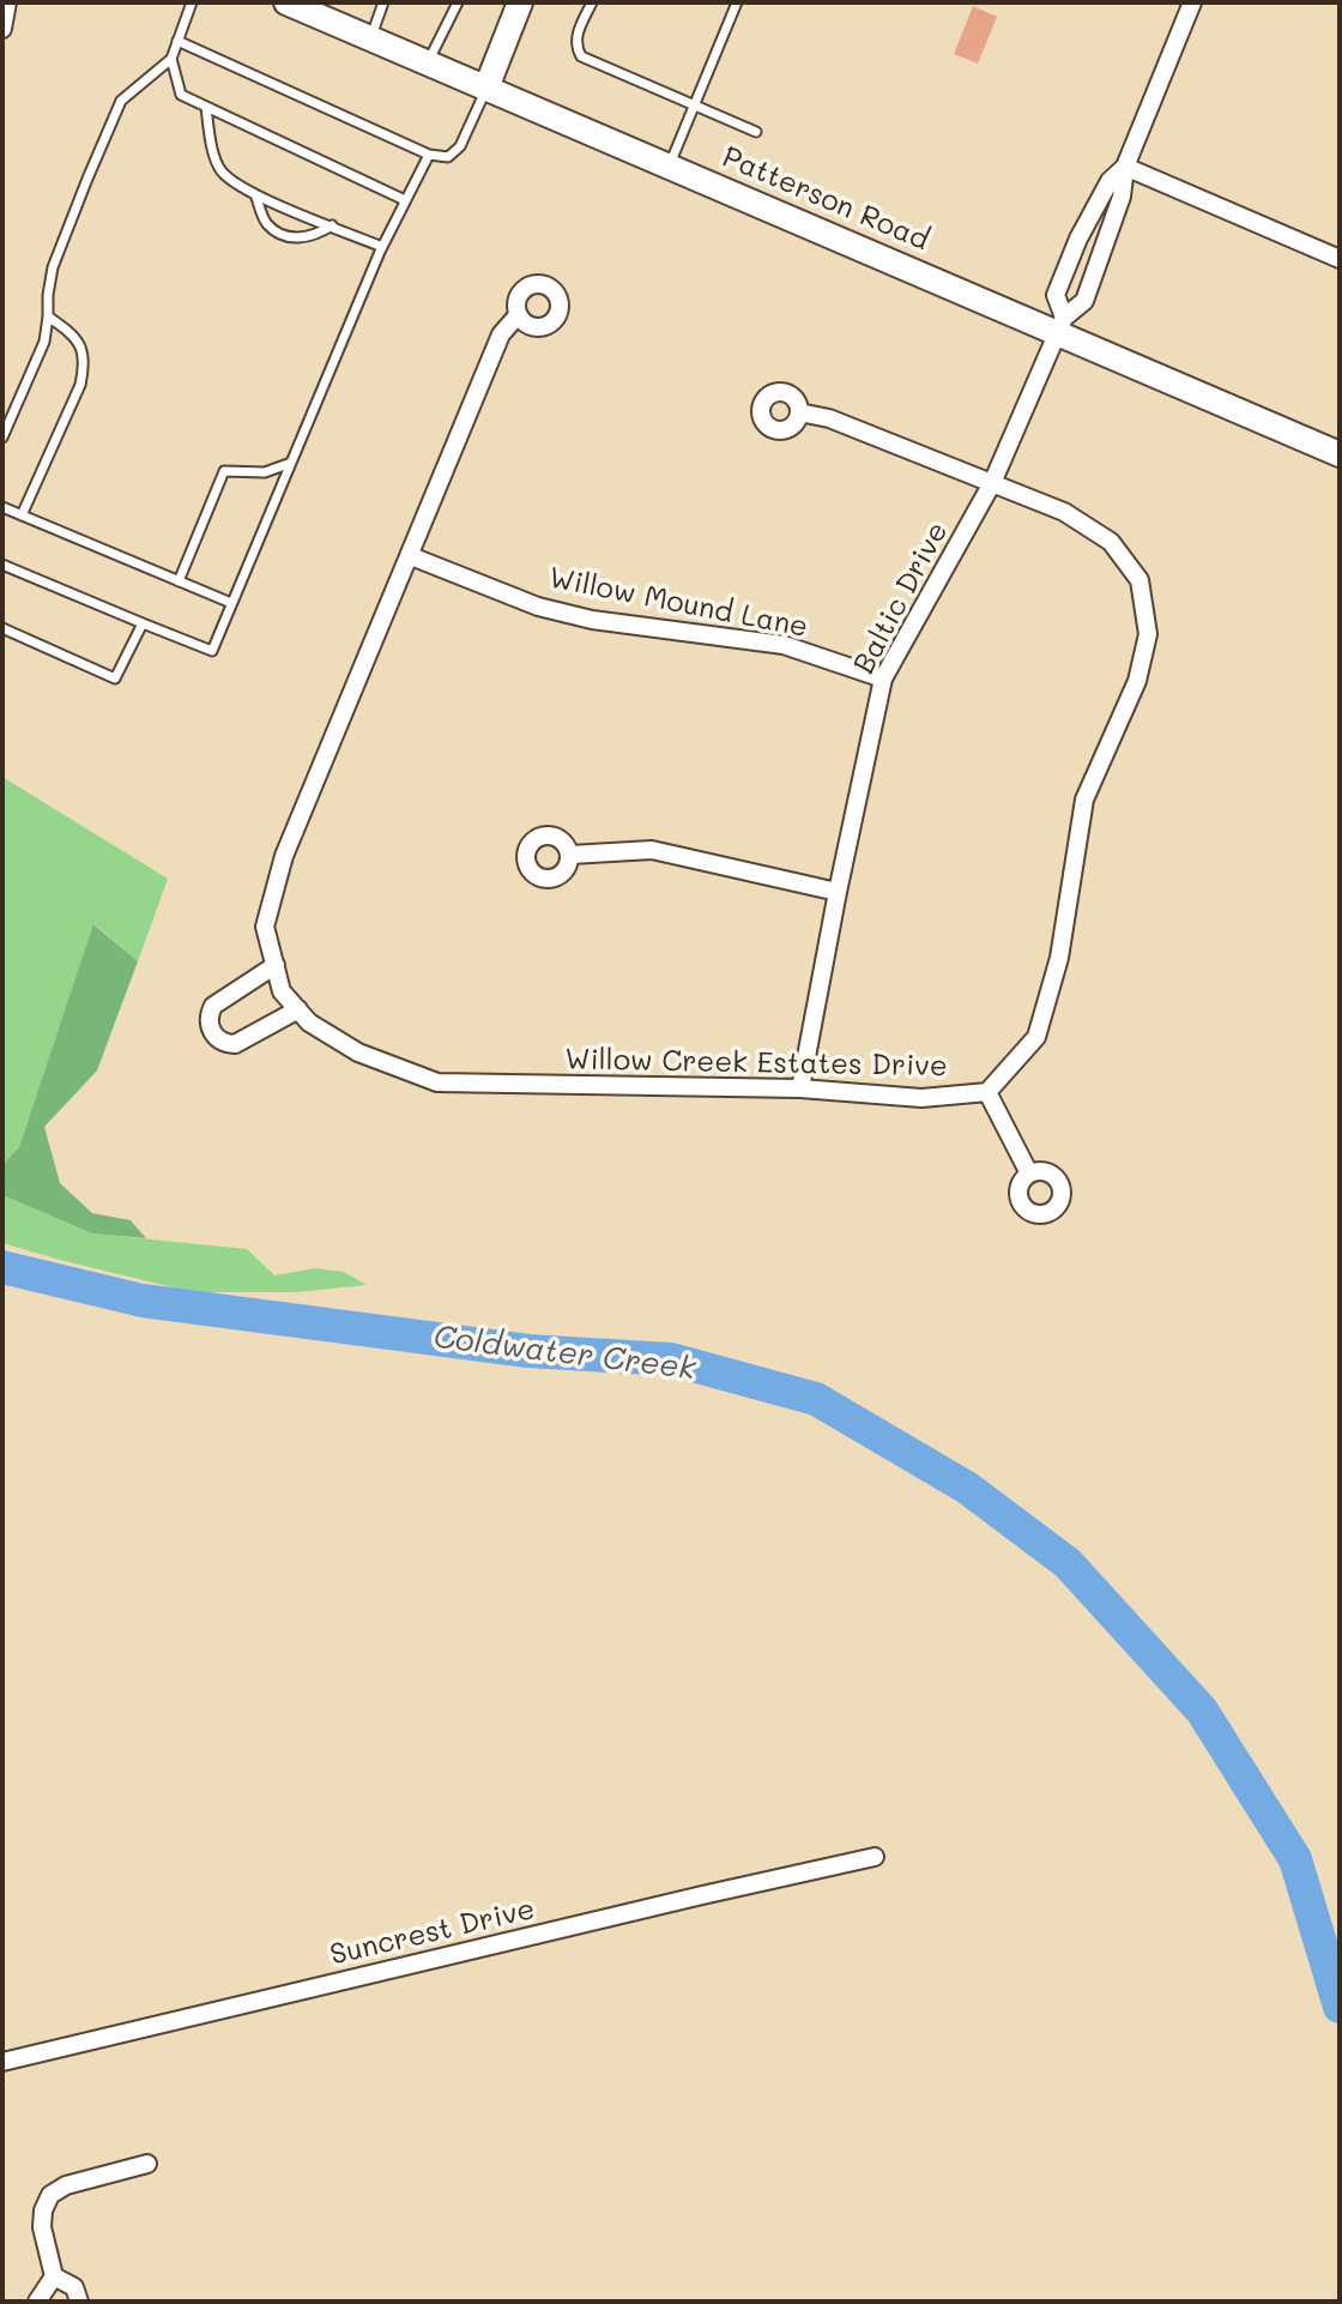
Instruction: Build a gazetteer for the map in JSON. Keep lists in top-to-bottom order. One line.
{"streets":{"main road":["Patterson Road"],"street":["Baltic Drive","Willow Mound Lane","Willow Creek Estates Drive","Suncrest Drive"]},"crossings":[["Patterson Road","Baltic Drive"],["Baltic Drive","Willow Mound Lane"],["Baltic Drive","Willow Creek Estates Drive"],["Willow Mound Lane","Willow Creek Estates Drive"]],"water":["Coldwater Creek"]}
